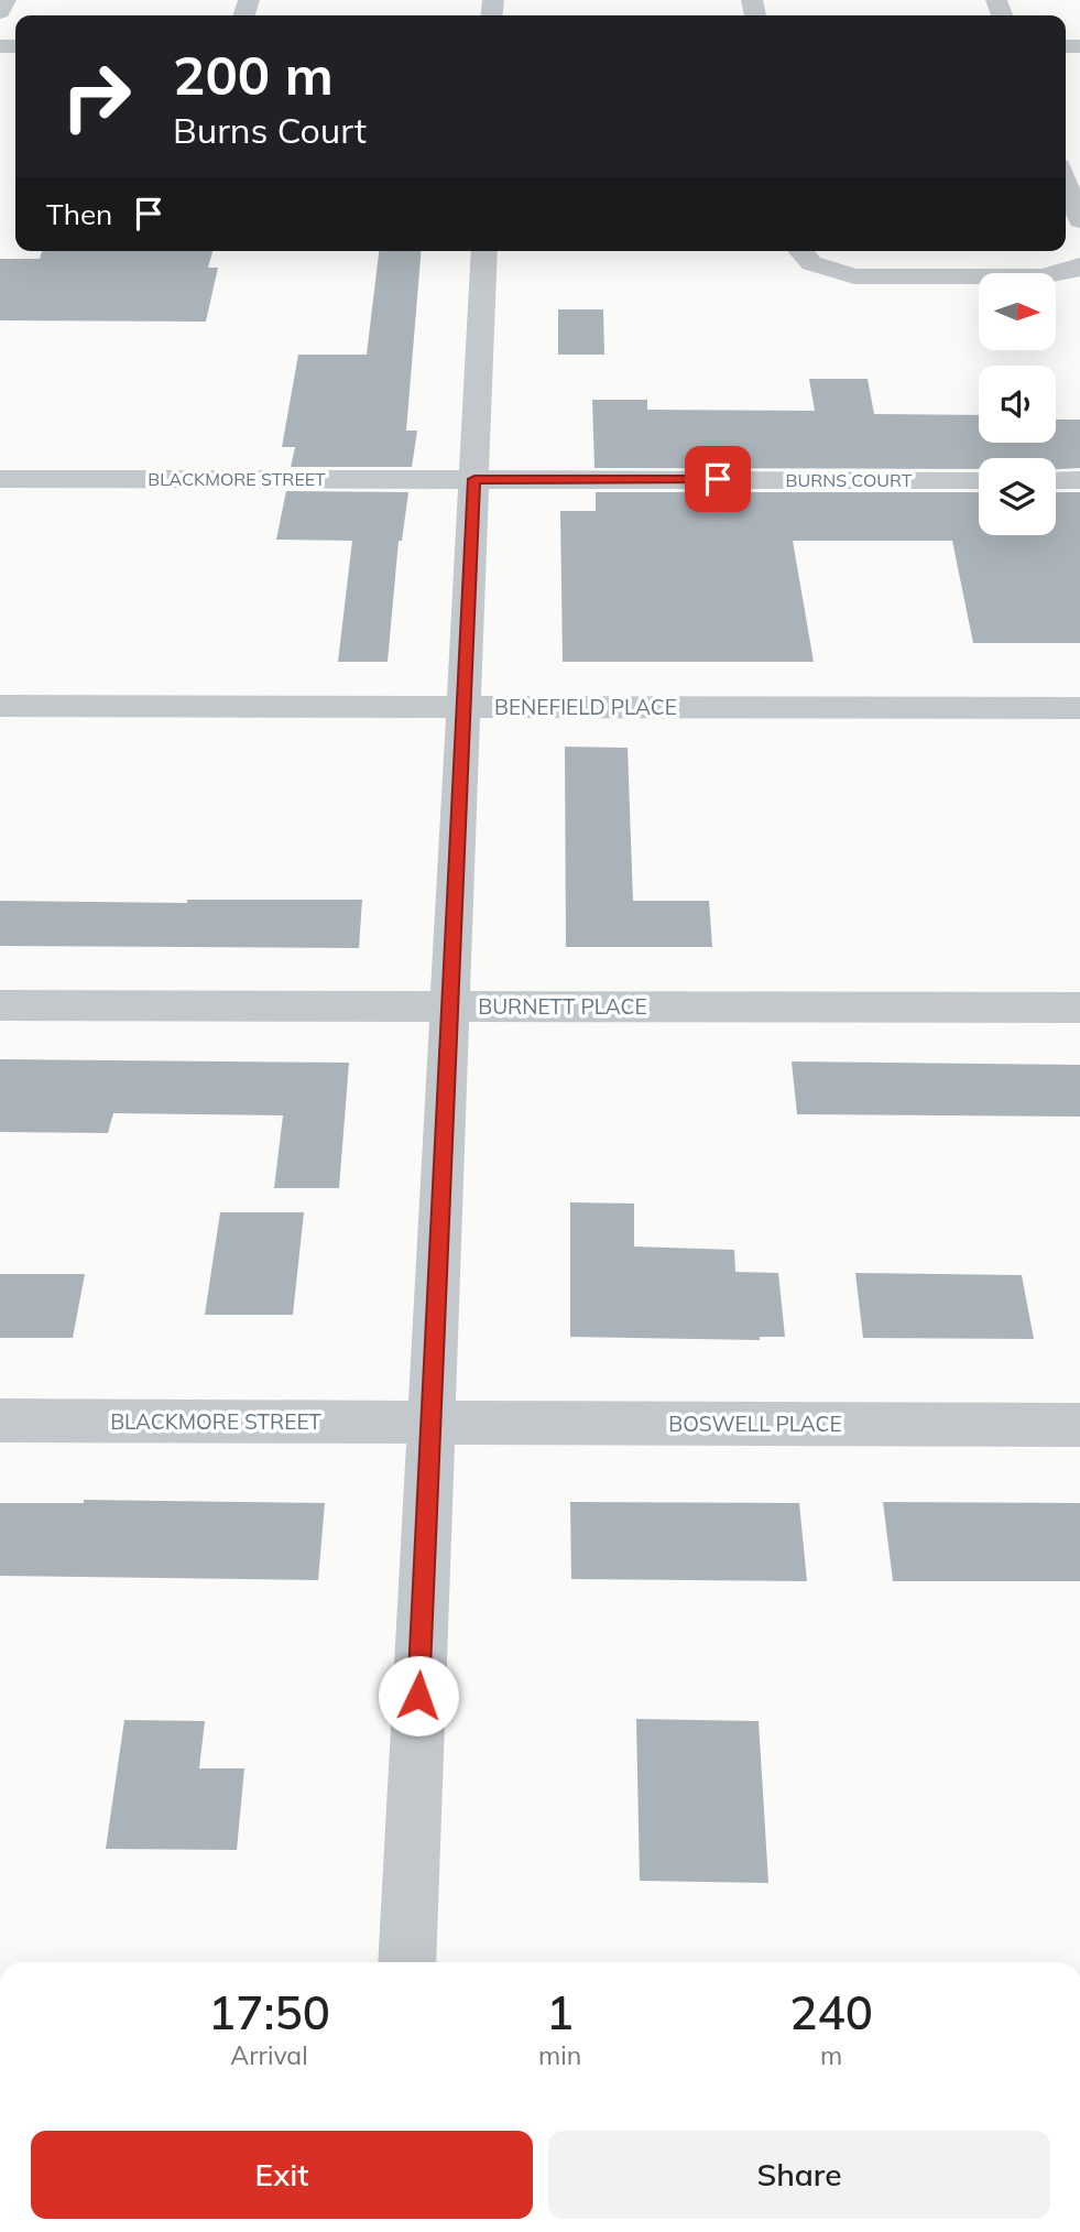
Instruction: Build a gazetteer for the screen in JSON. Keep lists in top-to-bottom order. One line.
{"streets":{"street":["BLACKMORE STREET","BURNS COURT","BENEFIELD PLACE","BURNETT PLACE","BOSWELL PLACE"]},"crossings":[["BLACKMORE STREET","BURNS COURT"],["BLACKMORE STREET","BOSWELL PLACE"]],"north":"right","page":{"turn":["200 m","Burns Court"],"then":"Then","eta":["17:50","Arrival","1","min","240","m"],"buttons":["Exit","Share"]}}
